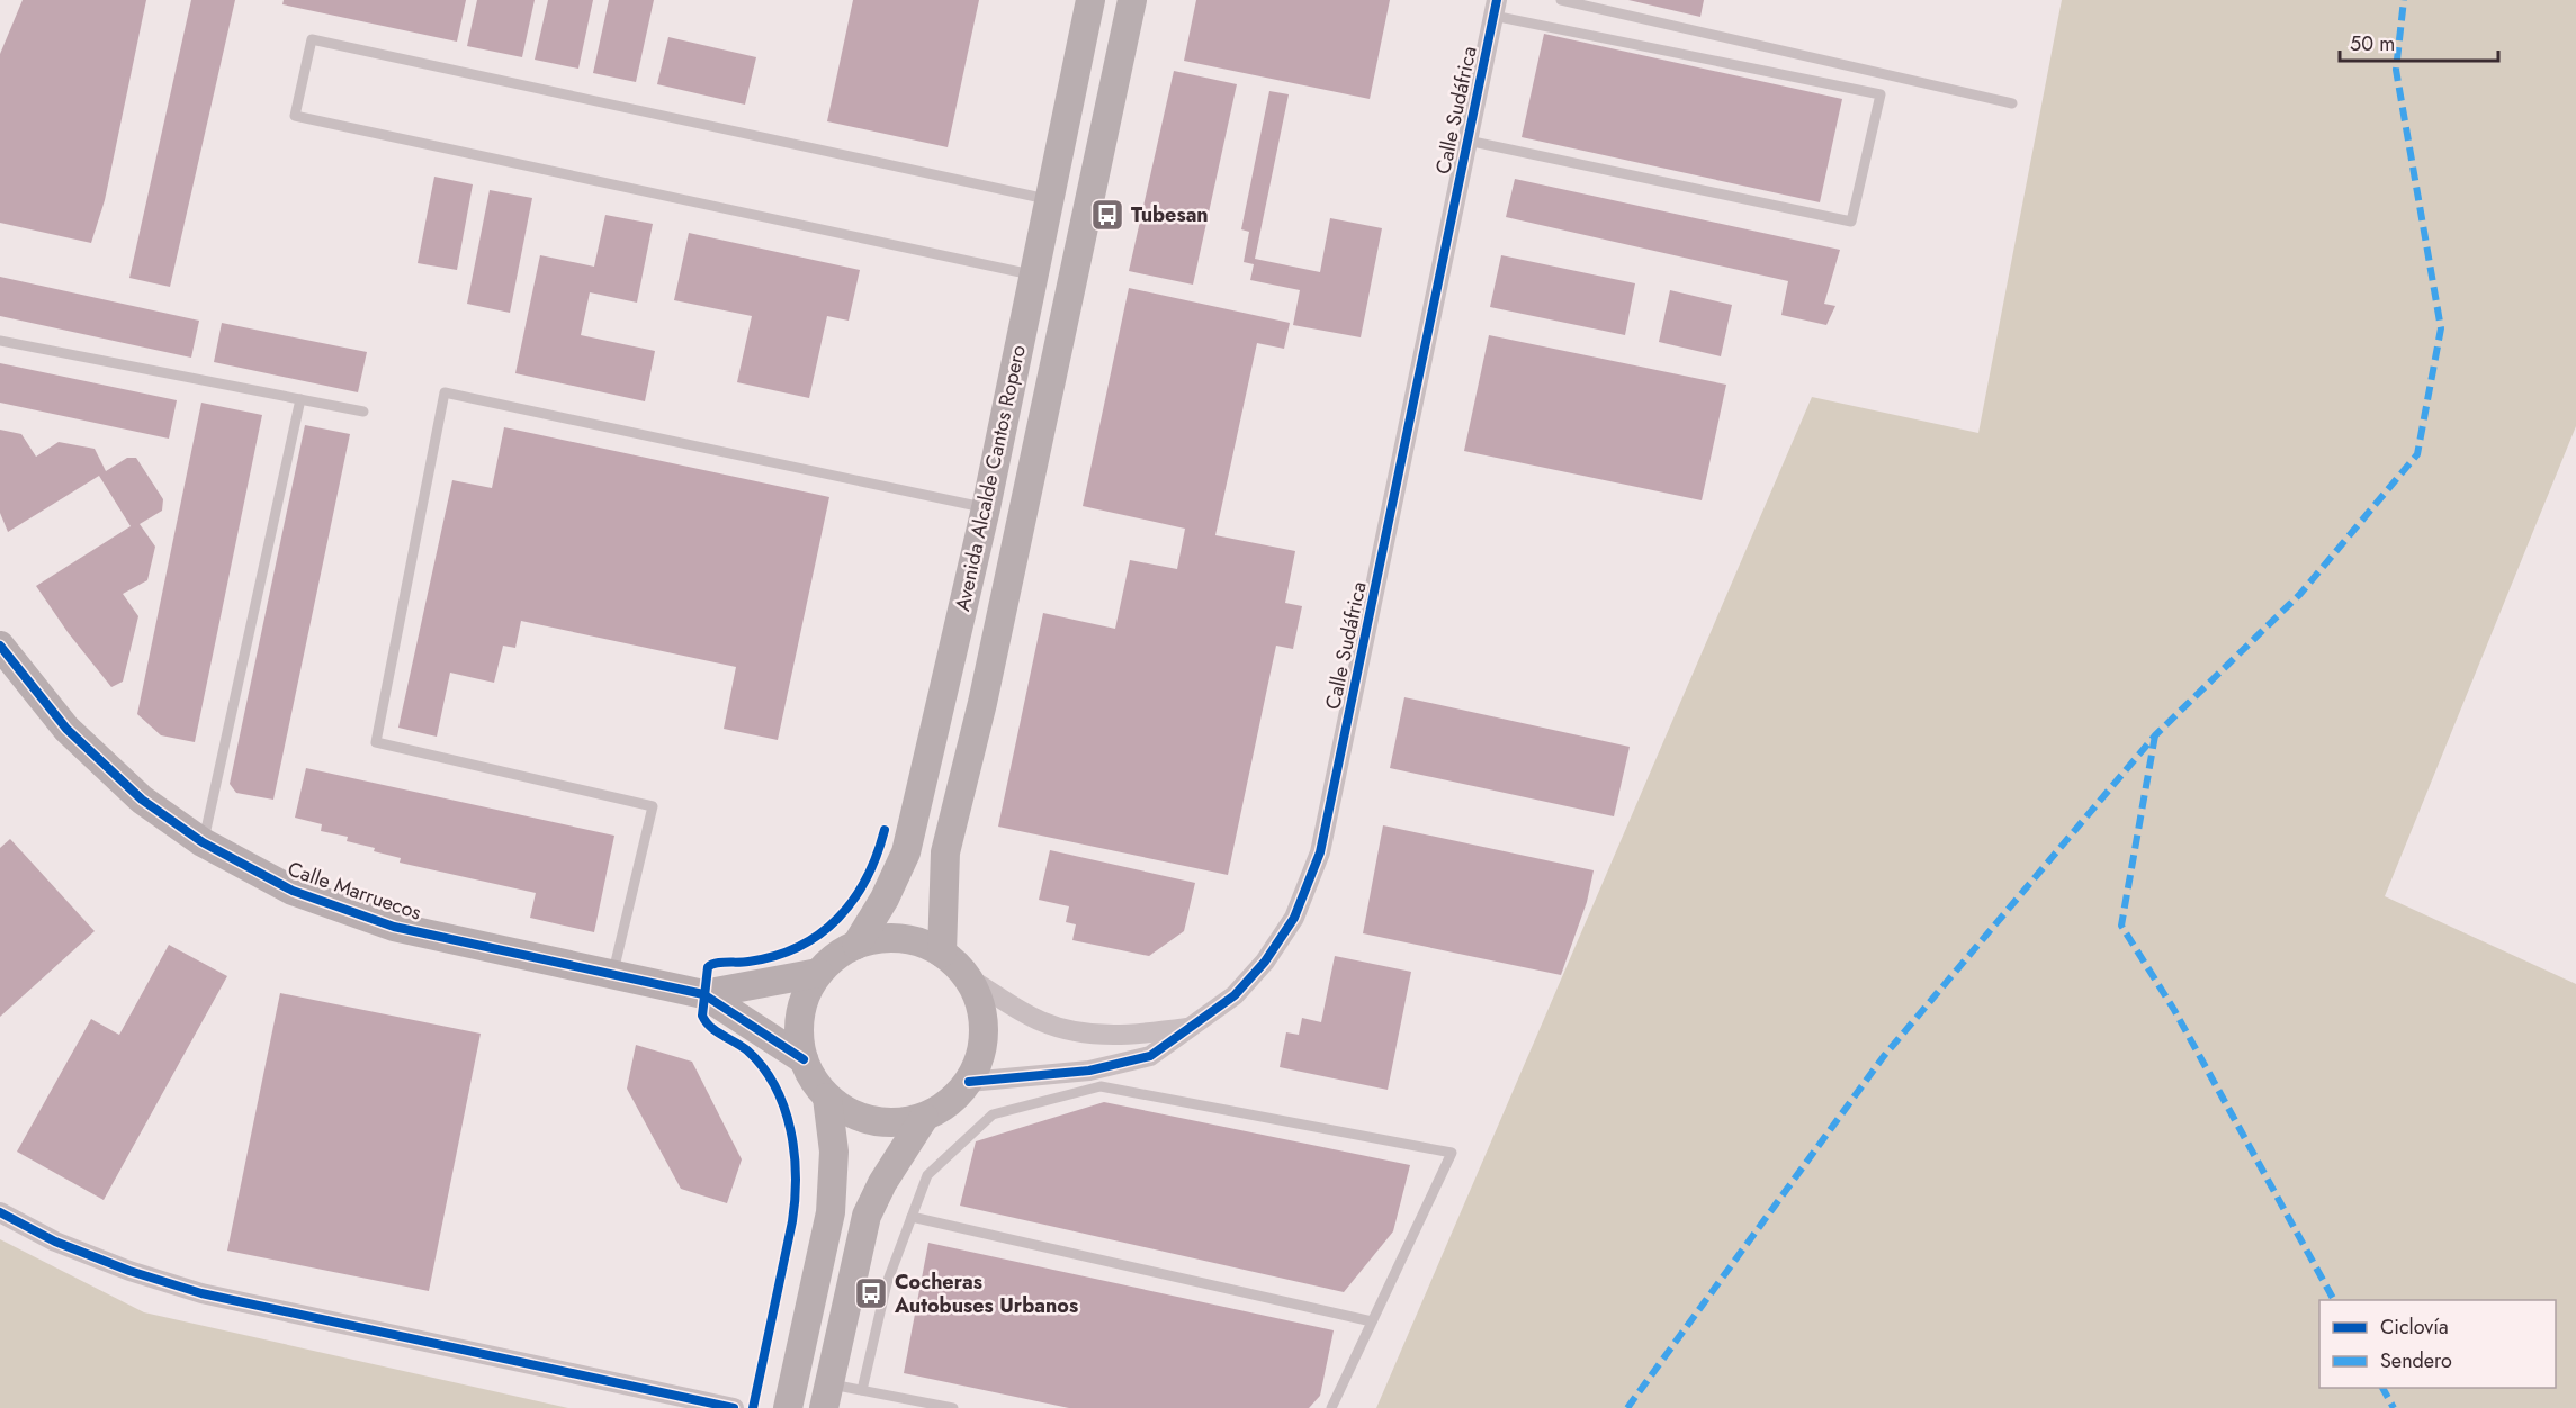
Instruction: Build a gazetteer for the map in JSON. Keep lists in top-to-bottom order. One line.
{"streets":{"main road":["Avenida Alcalde Cantos Ropero","Calle Marruecos"],"street":["Calle Sudáfrica"]},"crossings":[["Calle Sudáfrica","Avenida Alcalde Cantos Ropero"],["Calle Sudáfrica","Calle Marruecos"],["Avenida Alcalde Cantos Ropero","Calle Marruecos"]],"places":{"bus stop":["Tubesan","Cocheras Autobuses Urbanos"]},"legend":["Ciclovía","Sendero"],"scale_bar":"50 m"}
